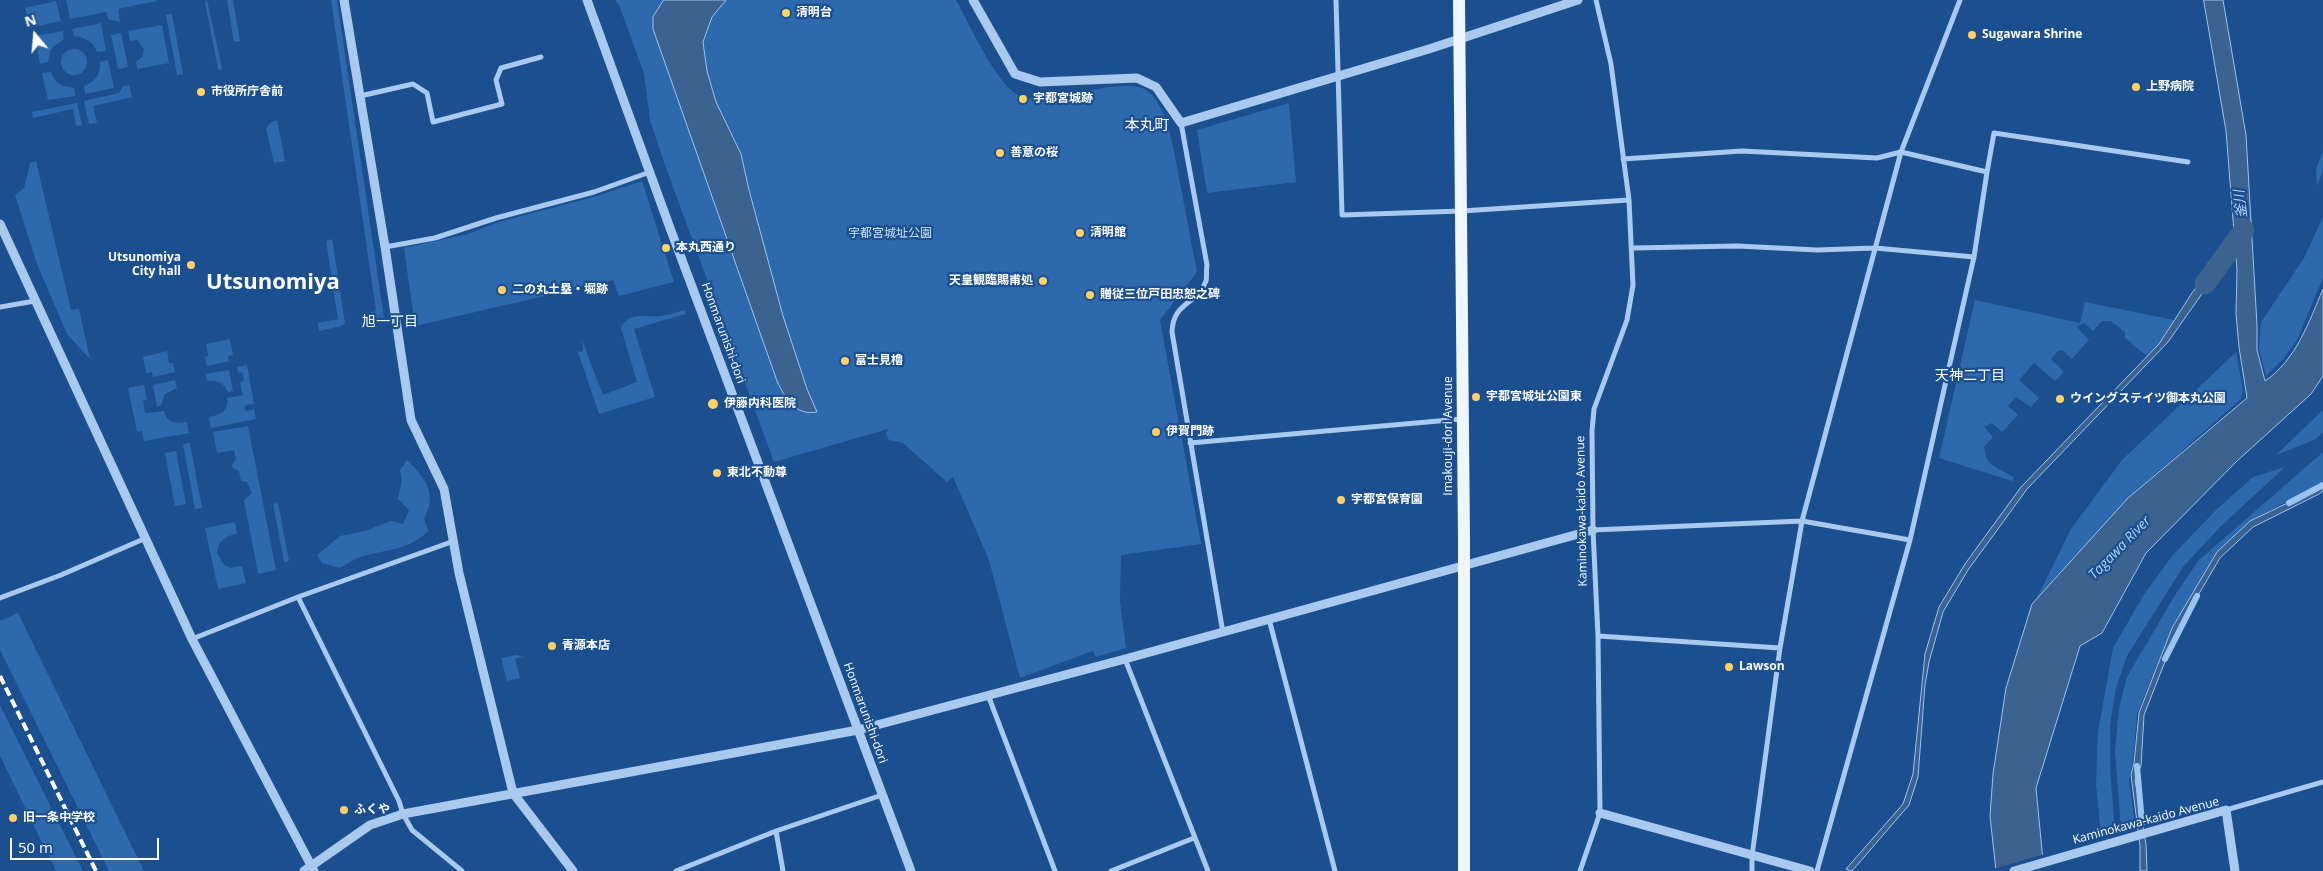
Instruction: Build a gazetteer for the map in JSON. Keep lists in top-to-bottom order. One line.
{"streets":{"main road":["Imakouji-dori Avenue"],"street":["Honmarunishi-dori","Kaminokawa-kaido Avenue"]},"districts":["本丸町","Utsunomiya","旭一丁目","天神二丁目"],"water":["釜川","Tagawa River"],"parks":["宇都宮城址公園"],"places":["清明台","Sugawara Shrine","上野病院","市役所庁舎前","宇都宮城跡","善意の桜","清明館","本丸西通り","Utsunomiya City hall","天皇観臨賜甫処","二の丸土塁・堀跡","贈従三位戸田忠恕之碑","富士見櫓","宇都宮城址公園東","ウイングステイツ御本丸公園","伊藤内科医院","伊賀門跡","東北不動尊","宇都宮保育園","青源本店","Lawson","ふくや","旧一条中学校"],"scale_bar":"50 m","north":"top"}
